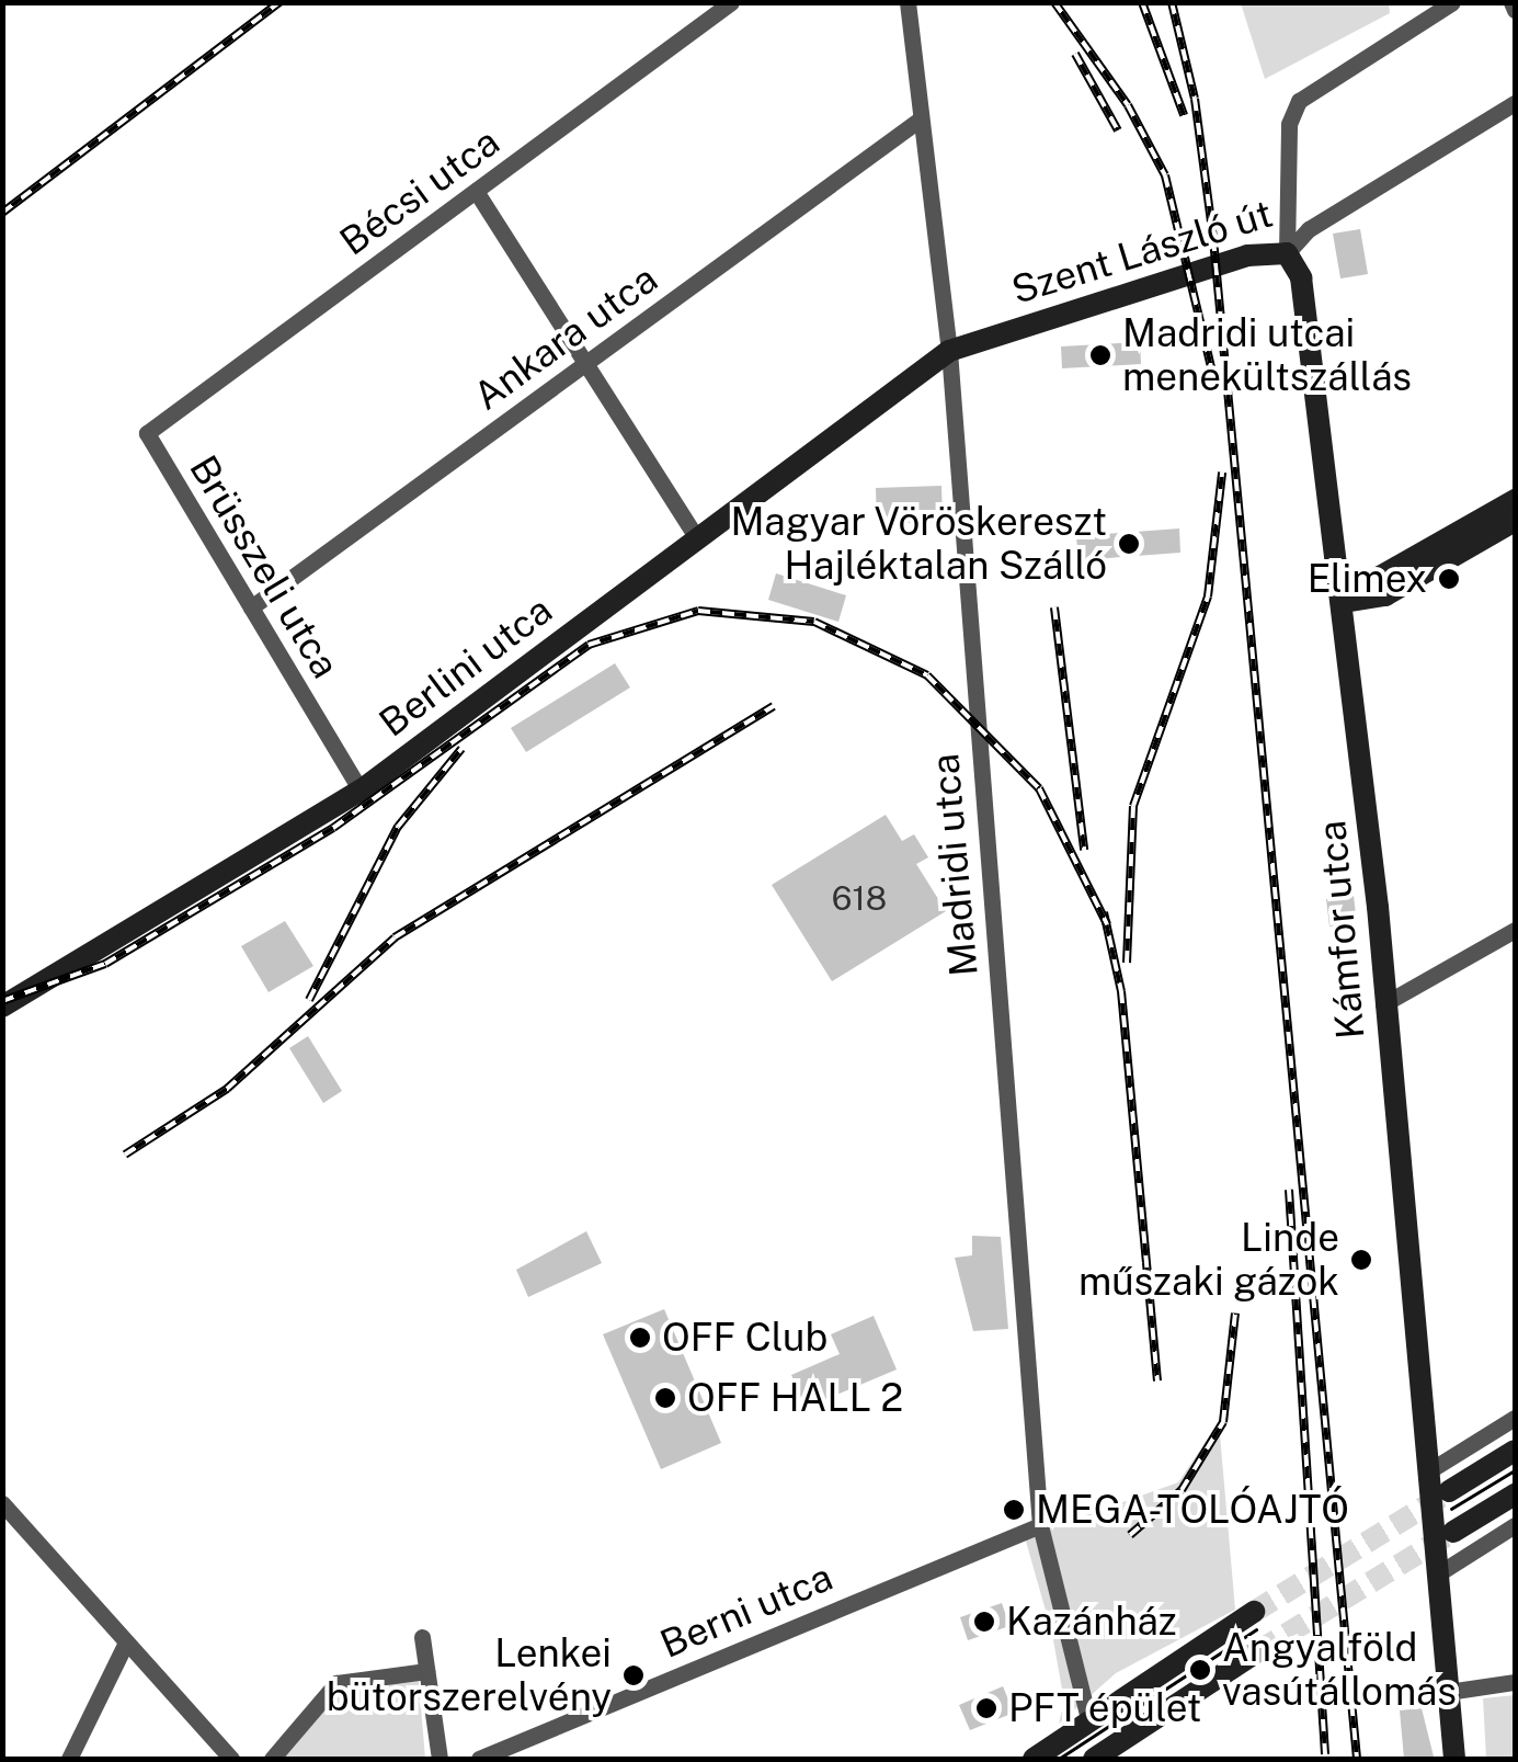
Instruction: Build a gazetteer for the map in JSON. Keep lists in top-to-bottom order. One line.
{"streets":{"street":["Bécsi utca","Szent László út","Ankara utca","Brüsszeli utca","Berlini utca","Madridi utca","Kámfor utca","Berni utca"]},"crossings":[["Bécsi utca","Brüsszeli utca"],["Szent László út","Berlini utca"],["Szent László út","Madridi utca"],["Szent László út","Kámfor utca"],["Ankara utca","Brüsszeli utca"],["Ankara utca","Madridi utca"],["Brüsszeli utca","Berlini utca"],["Berlini utca","Madridi utca"],["Madridi utca","Berni utca"]],"places":["Madridi utcai menekültszállás","Magyar Vöröskereszt Hajléktalan Szálló","Elimex","Linde műszaki gázok","OFF Club","OFF HALL 2","MEGA-TOLÓAJTÓ","Kazánház","Angyalföld vasútállomás","Lenkei bütorszerelvény","PFT épület"],"house_numbers":["618"]}
